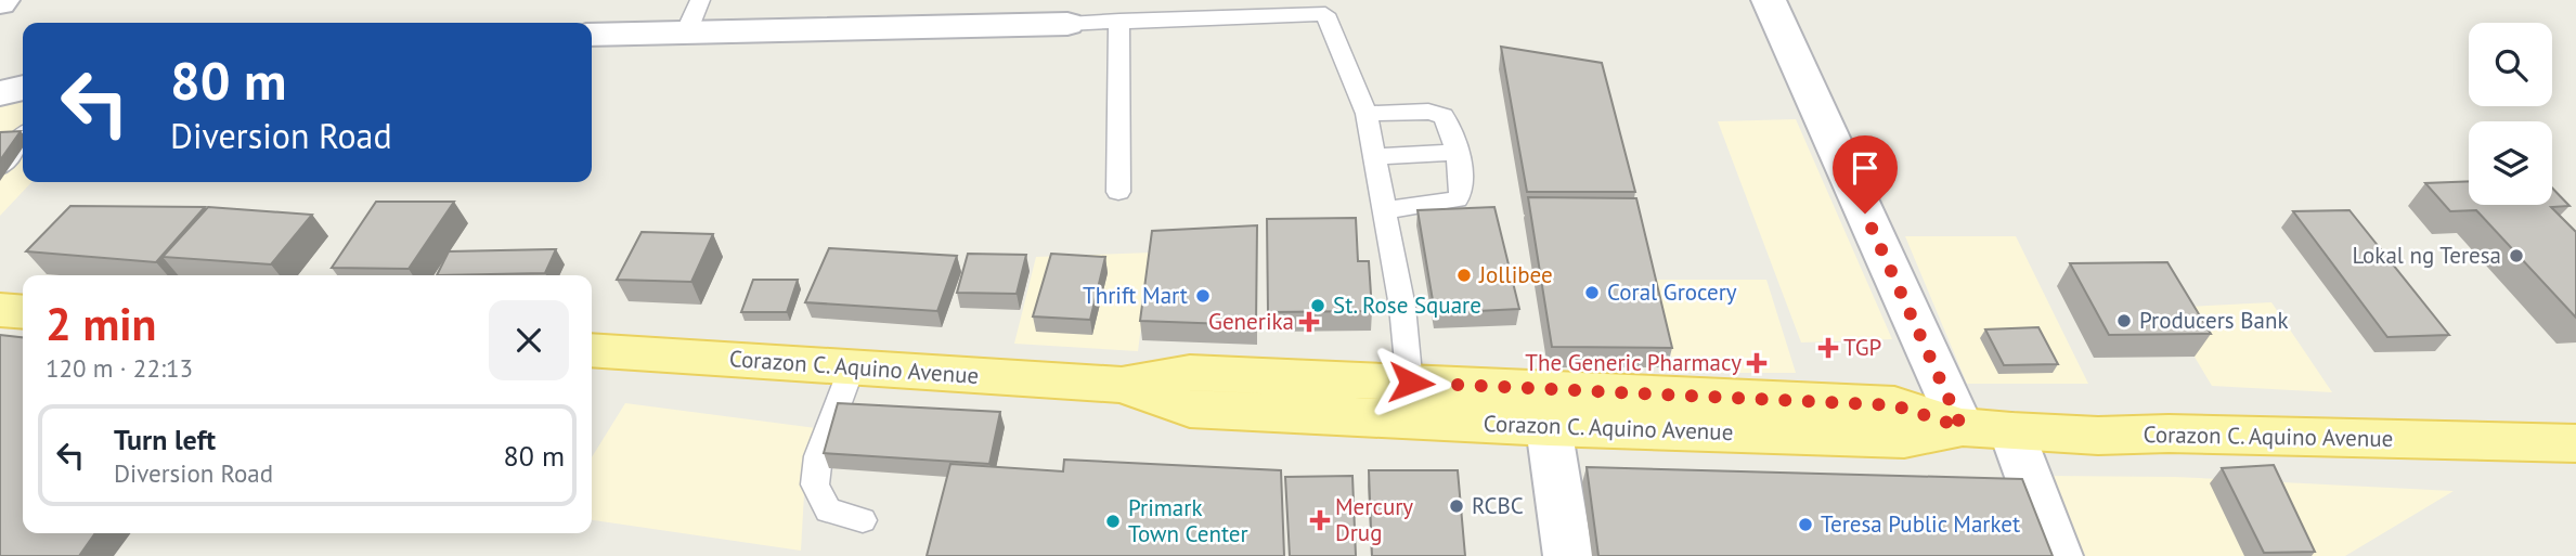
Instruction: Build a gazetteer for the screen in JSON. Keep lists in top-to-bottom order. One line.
{"streets":{"main road":["Corazon C. Aquino Avenue"]},"places":{"other":["Lokal ng Teresa","Jollibee","Coral Grocery","Thrift Mart","St. Rose Square","Producers Bank","RCBC","Primark Town Center","Teresa Public Market"],"health":["Generika","TGP","The Generic Pharmacy","Mercury Drug"]},"page":{"turn":["80 m","Diversion Road"],"heading":["2 min","120 m · 22:13"],"list":[{"name":"Turn left","note":"Diversion Road","value":"80 m"}]}}
